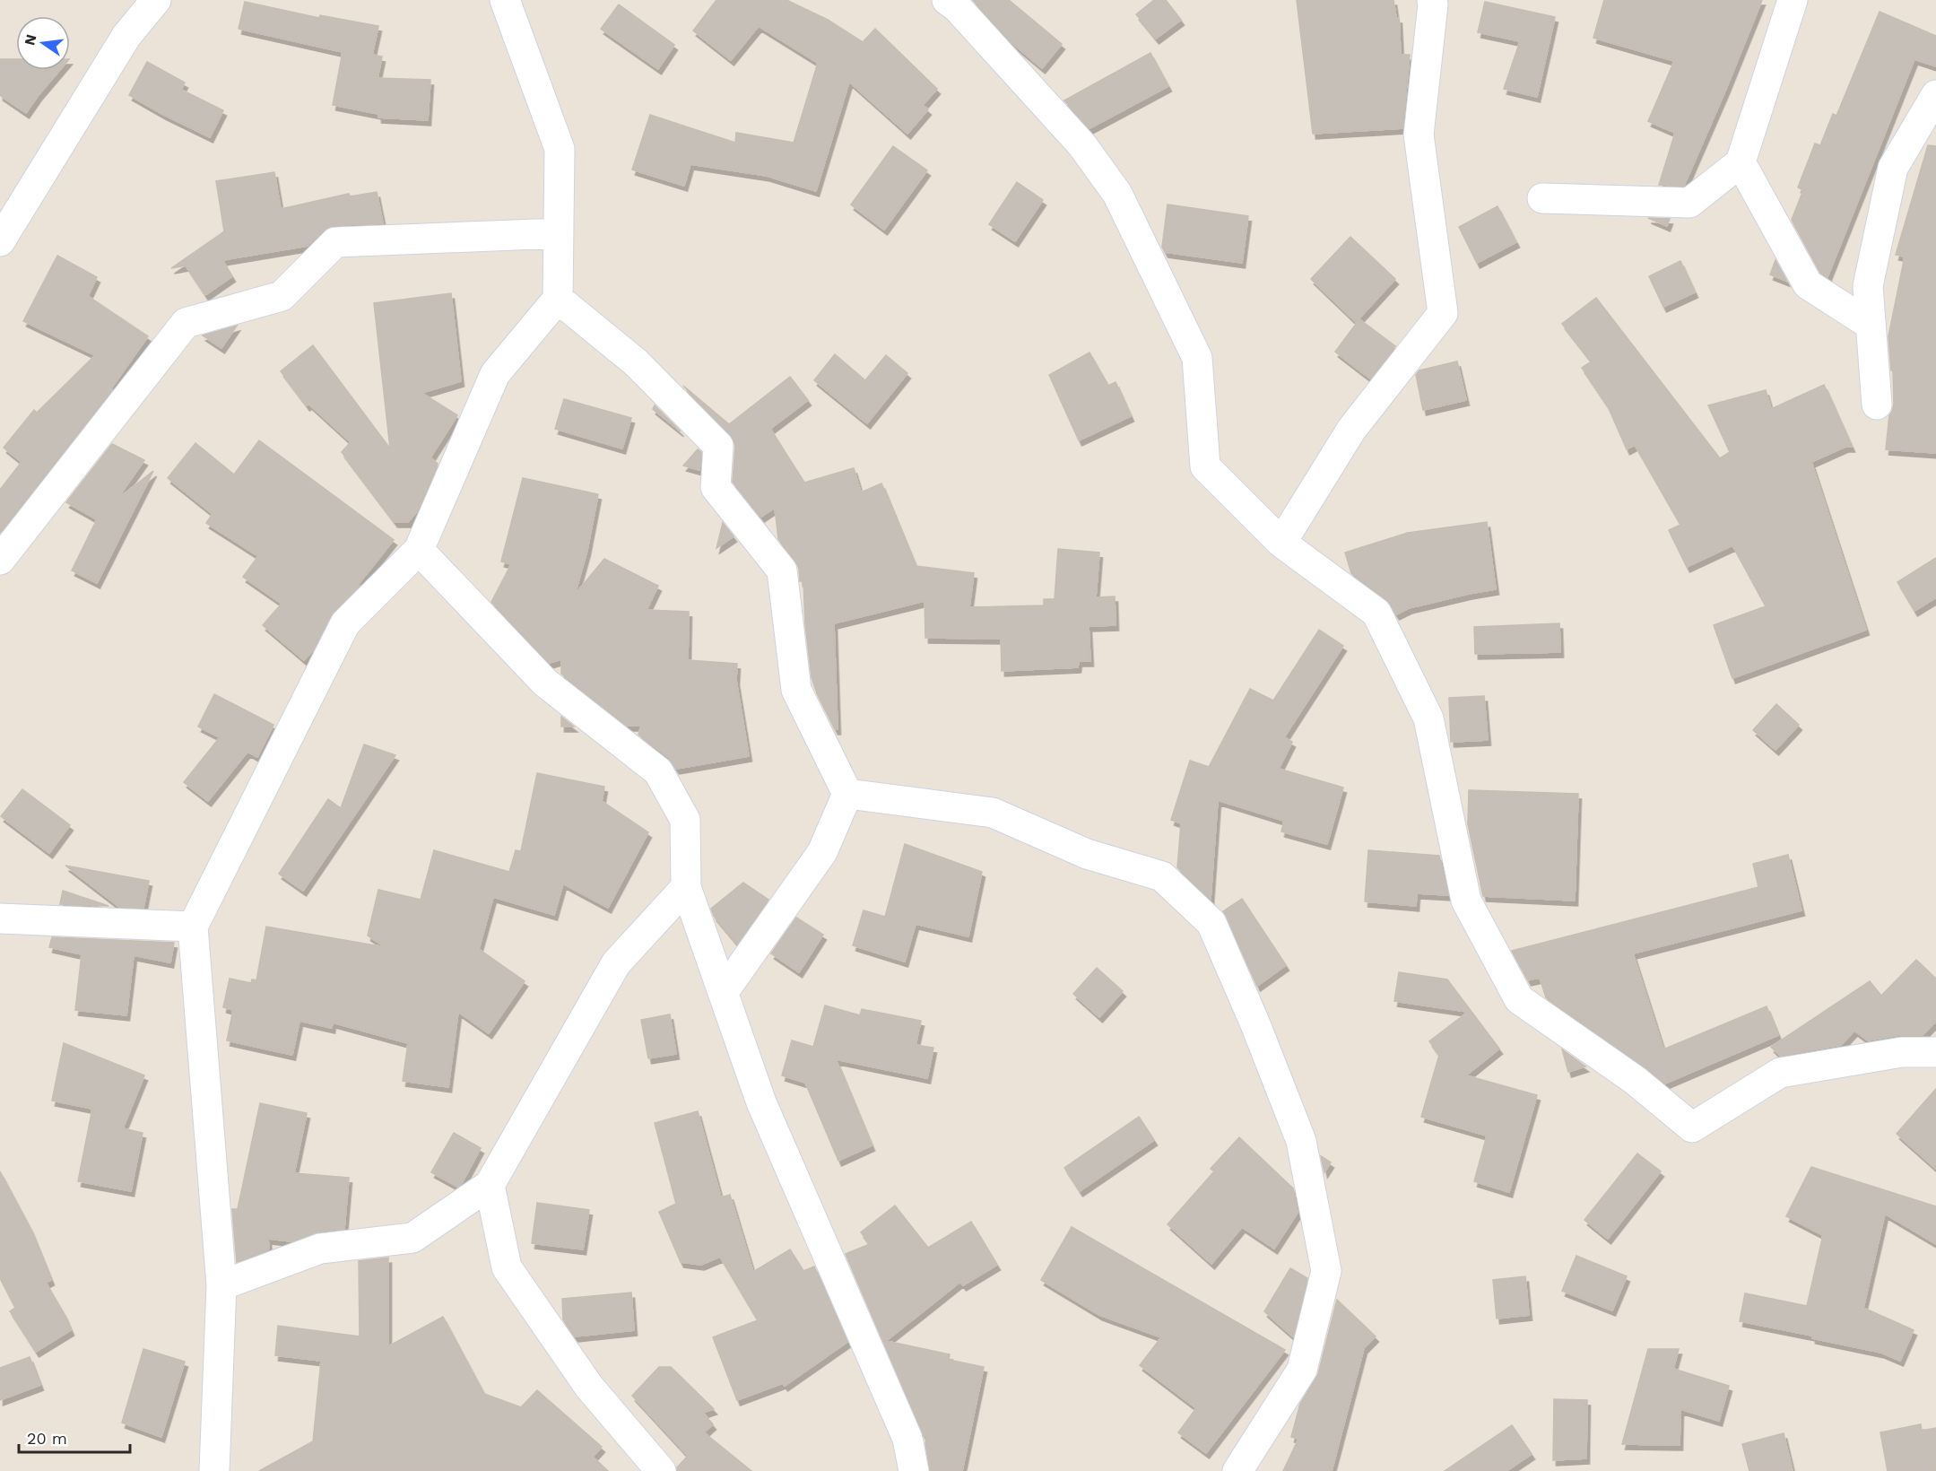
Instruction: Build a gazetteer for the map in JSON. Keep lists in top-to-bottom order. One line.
{"scale_bar":"20 m","north":"left"}
